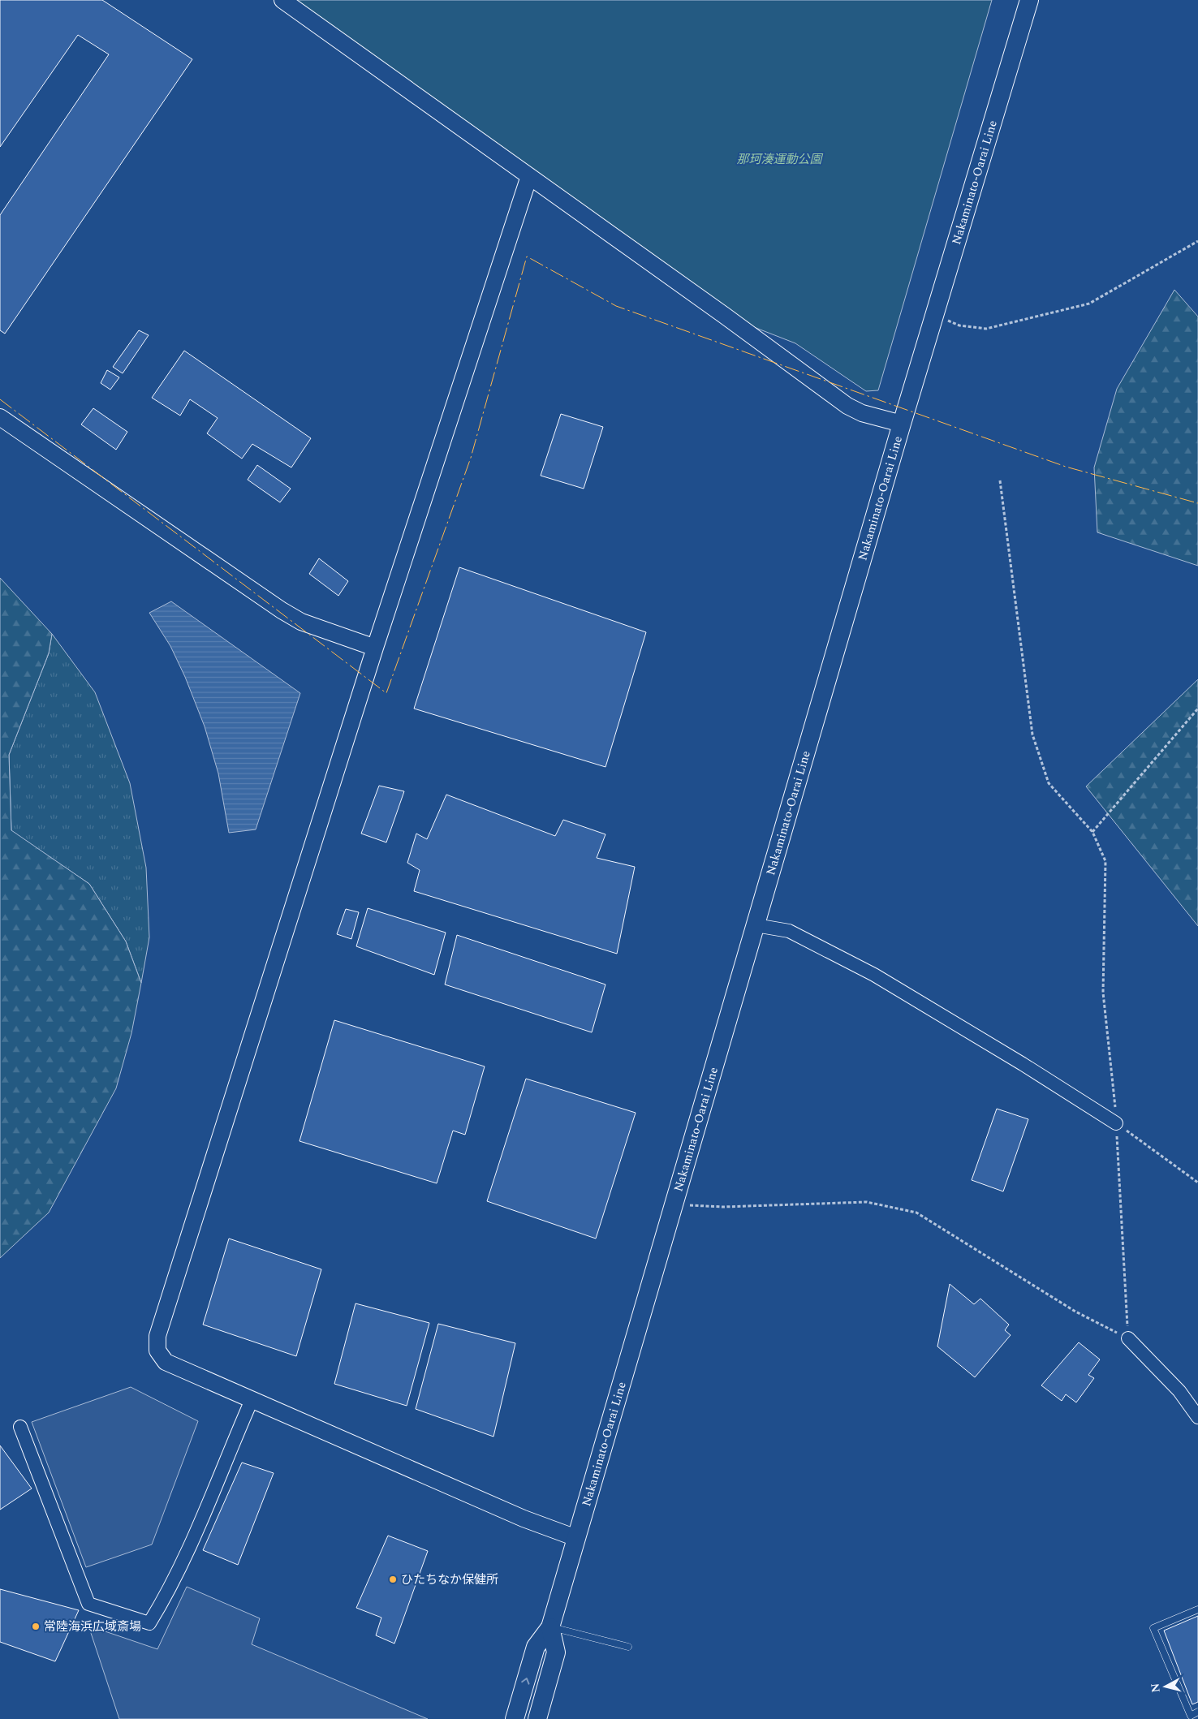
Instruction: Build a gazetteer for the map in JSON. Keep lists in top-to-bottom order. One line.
{"streets":{"main road":["Nakaminato-Oarai Line"]},"parks":["那珂湊運動公園"],"places":["ひたちなか保健所","常陸海浜広域斎場"],"north":"left"}
